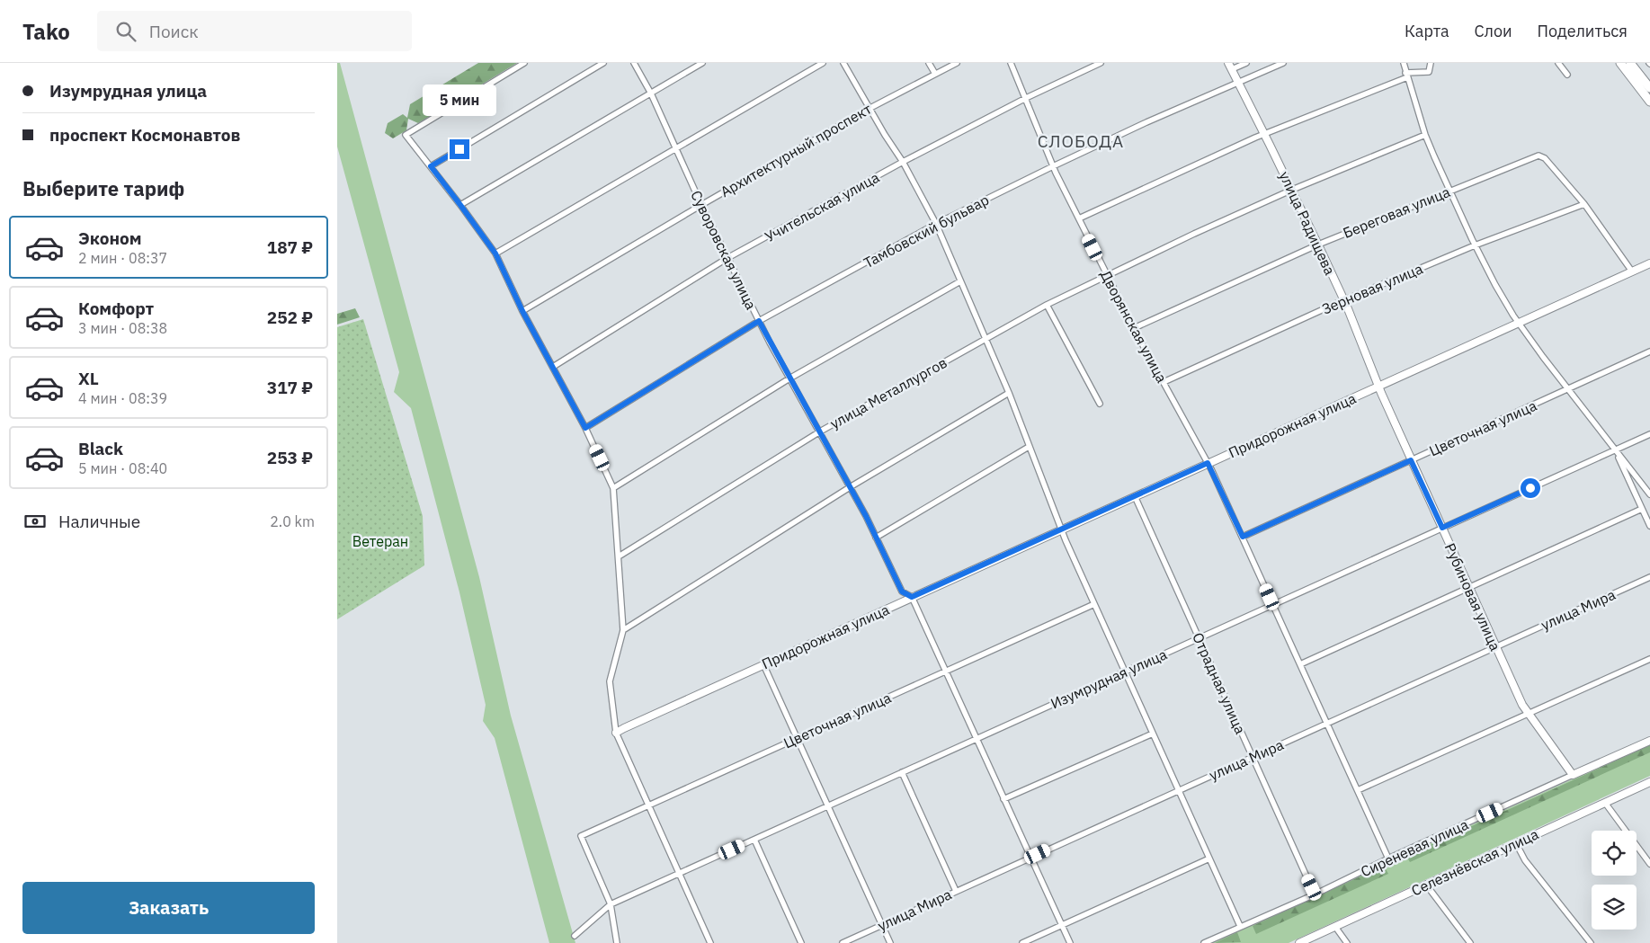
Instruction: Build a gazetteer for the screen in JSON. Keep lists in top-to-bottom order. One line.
{"streets":{"street":["Архитектурный проспект","Учительская улица","Береговая улица","улица Радищева","Тамбовский бульвар","Суворовская улица","Зерновая улица","Дворянская улица","улица Металлургов","Придорожная улица","Цветочная улица","Рубиновая улица","улица Мира","Изумрудная улица","Отрадная улица","Сиреневая улица","Селезнёвская улица"]},"crossings":[["Архитектурный проспект","Суворовская улица"],["Учительская улица","Суворовская улица"],["Учительская улица","Дворянская улица"],["Береговая улица","улица Радищева"],["Береговая улица","Зерновая улица"],["Береговая улица","Дворянская улица"],["улица Радищева","Тамбовский бульвар"],["улица Радищева","Зерновая улица"],["улица Радищева","Придорожная улица"],["улица Радищева","Рубиновая улица"],["Тамбовский бульвар","Суворовская улица"],["Тамбовский бульвар","Дворянская улица"],["Суворовская улица","улица Металлургов"],["Суворовская улица","Придорожная улица"],["Суворовская улица","Цветочная улица"],["Суворовская улица","улица Мира"],["Суворовская улица","Изумрудная улица"],["Зерновая улица","Дворянская улица"],["Дворянская улица","улица Металлургов"],["Дворянская улица","Придорожная улица"],["Дворянская улица","Цветочная улица"],["Дворянская улица","улица Мира"],["Дворянская улица","Изумрудная улица"],["Дворянская улица","Сиреневая улица"],["Придорожная улица","Рубиновая улица"],["Придорожная улица","Отрадная улица"],["Цветочная улица","Рубиновая улица"],["Цветочная улица","Изумрудная улица"],["Рубиновая улица","улица Мира"],["Рубиновая улица","Изумрудная улица"],["Рубиновая улица","Сиреневая улица"],["улица Мира","Отрадная улица"],["Изумрудная улица","Отрадная улица"],["Отрадная улица","Сиреневая улица"]],"districts":["СЛОБОДА"],"parks":["Ветеран"],"page":{"header":"Tako","search":"Поиск","nav":["Карта","Слои","Поделиться"],"banner":["Изумрудная улица","проспект Космонавтов"],"bubble":"5 мин","heading":"Выберите тариф","list":[{"name":"Эконом","note":"2 мин · 08:37","value":"187 ₽"},{"name":"Комфорт","note":"3 мин · 08:38","value":"252 ₽"},{"name":"XL","note":"4 мин · 08:39","value":"317 ₽"},{"name":"Black","note":"5 мин · 08:40","value":"253 ₽"}],"pay":["Наличные","2.0 km"],"buttons":"Заказать"}}
